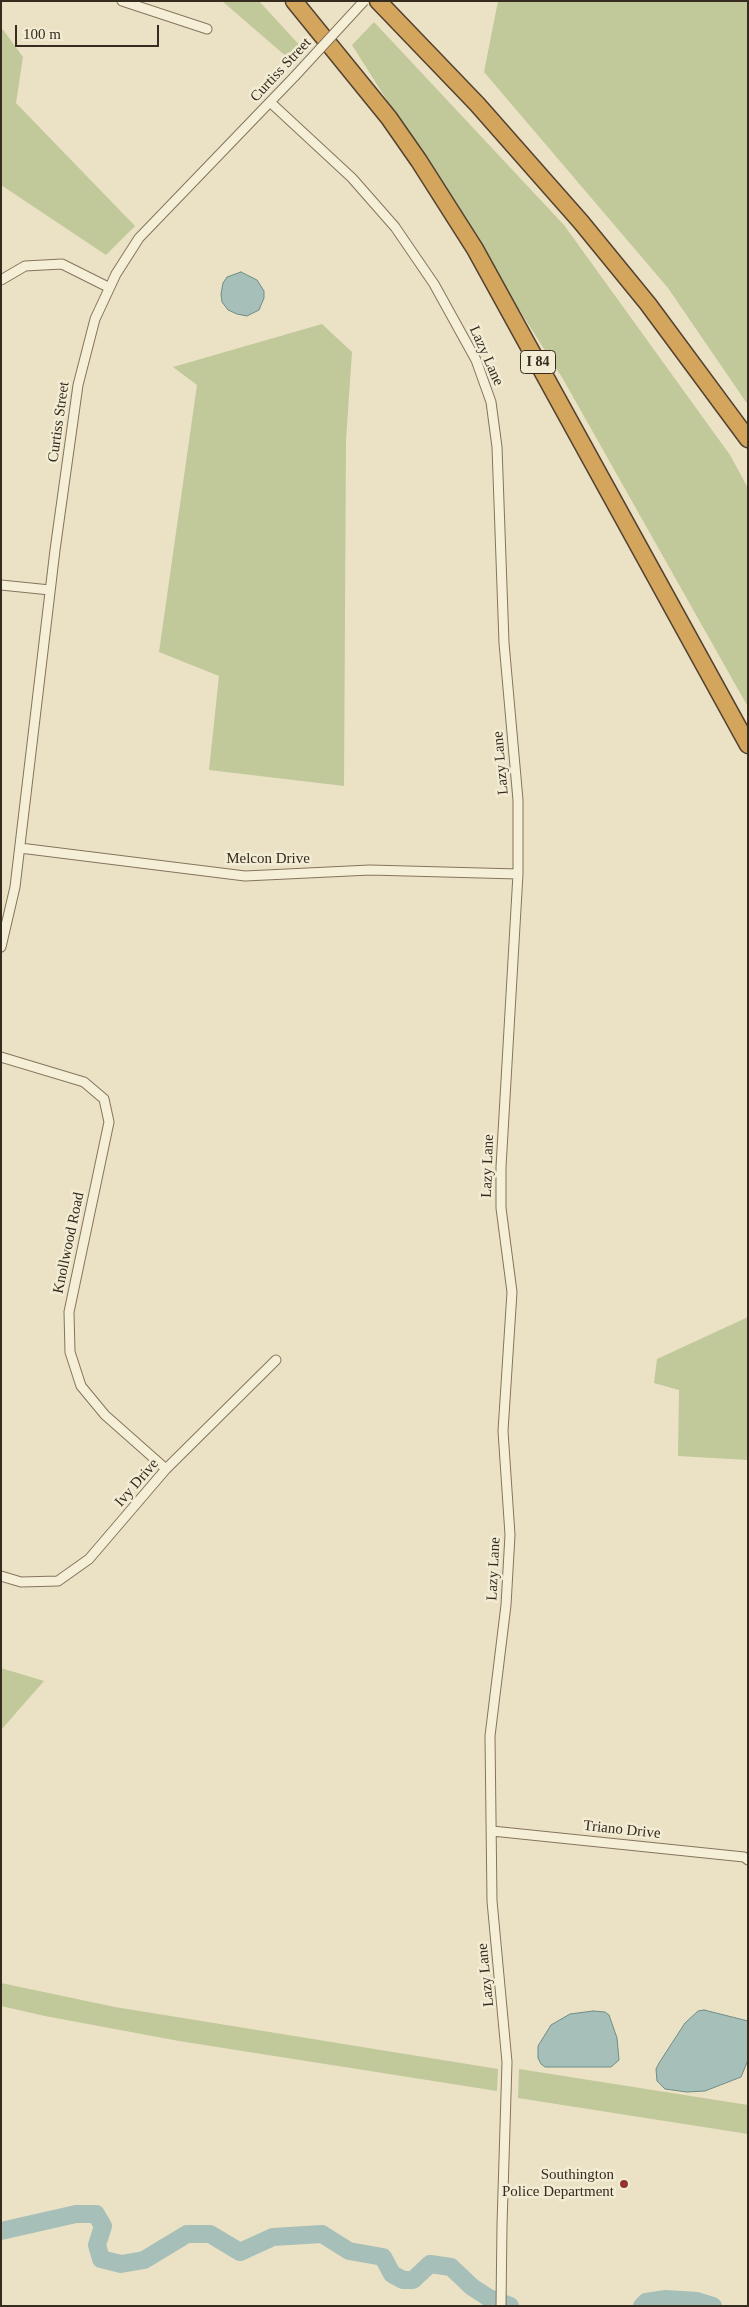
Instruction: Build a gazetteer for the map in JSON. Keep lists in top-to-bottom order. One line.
{"streets":{"highway":["I 84"],"street":["Curtiss Street","Lazy Lane","Melcon Drive","Knollwood Road","Ivy Drive","Triano Drive"]},"crossings":[["Curtiss Street","Lazy Lane"],["Curtiss Street","Melcon Drive"],["Lazy Lane","Melcon Drive"],["Lazy Lane","Triano Drive"],["Knollwood Road","Ivy Drive"]],"places":["Southington Police Department"],"scale_bar":"100 m"}
